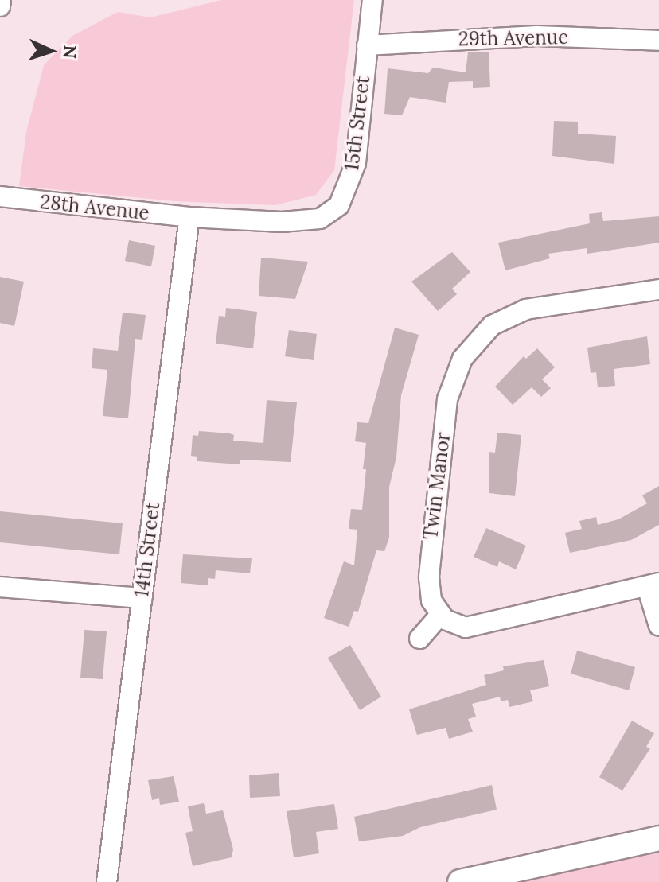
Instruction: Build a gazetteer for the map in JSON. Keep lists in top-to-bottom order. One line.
{"streets":{"street":["29th Avenue","15th Street","28th Avenue","Twin Manor","14th Street"]},"crossings":[["29th Avenue","15th Street"],["15th Street","28th Avenue"],["15th Street","14th Street"],["28th Avenue","14th Street"]],"north":"right"}
